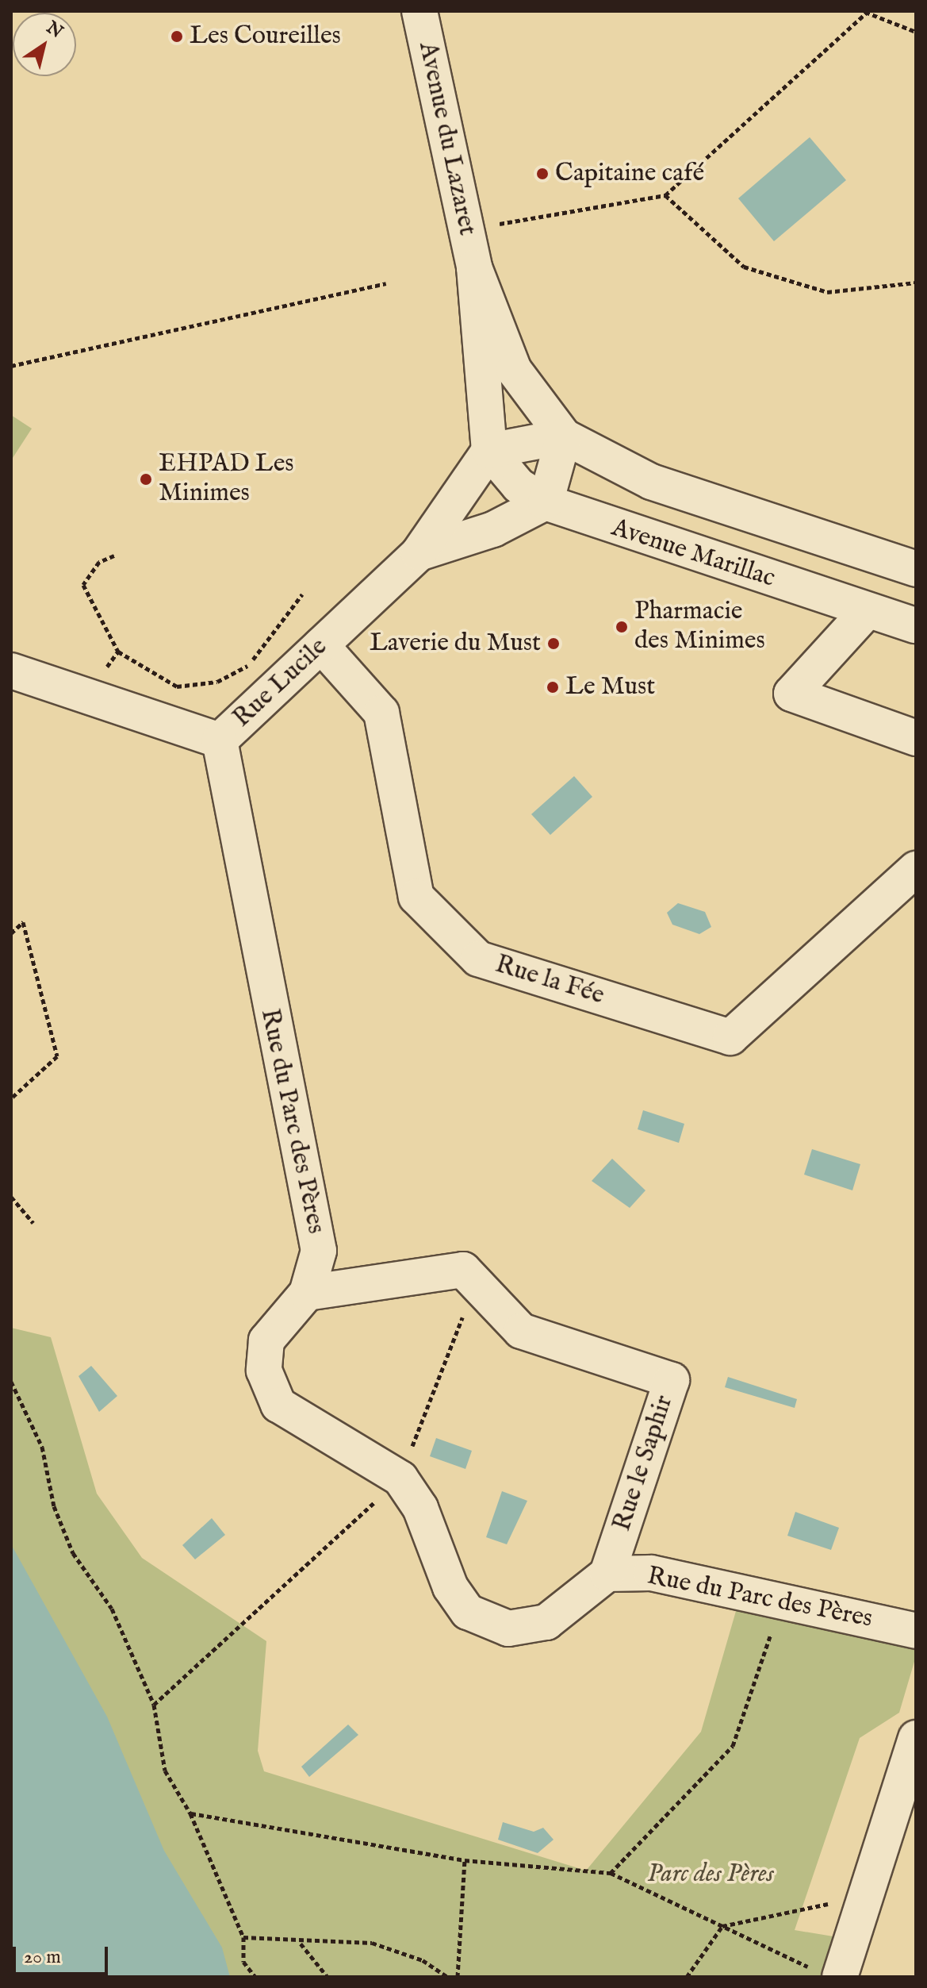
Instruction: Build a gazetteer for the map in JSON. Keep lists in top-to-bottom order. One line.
{"streets":{"street":["Avenue du Lazaret","Avenue Marillac","Rue Lucile","Rue la Fée","Rue du Parc des Pères","Rue le Saphir"]},"crossings":[["Avenue du Lazaret","Avenue Marillac"],["Avenue du Lazaret","Rue Lucile"],["Avenue Marillac","Rue Lucile"],["Rue Lucile","Rue la Fée"],["Rue Lucile","Rue du Parc des Pères"],["Rue du Parc des Pères","Rue le Saphir"]],"parks":["Parc des Pères"],"places":["Les Coureilles","Capitaine café","EHPAD Les Minimes","Pharmacie des Minimes","Laverie du Must","Le Must"],"scale_bar":"20 m","north":"top right"}
